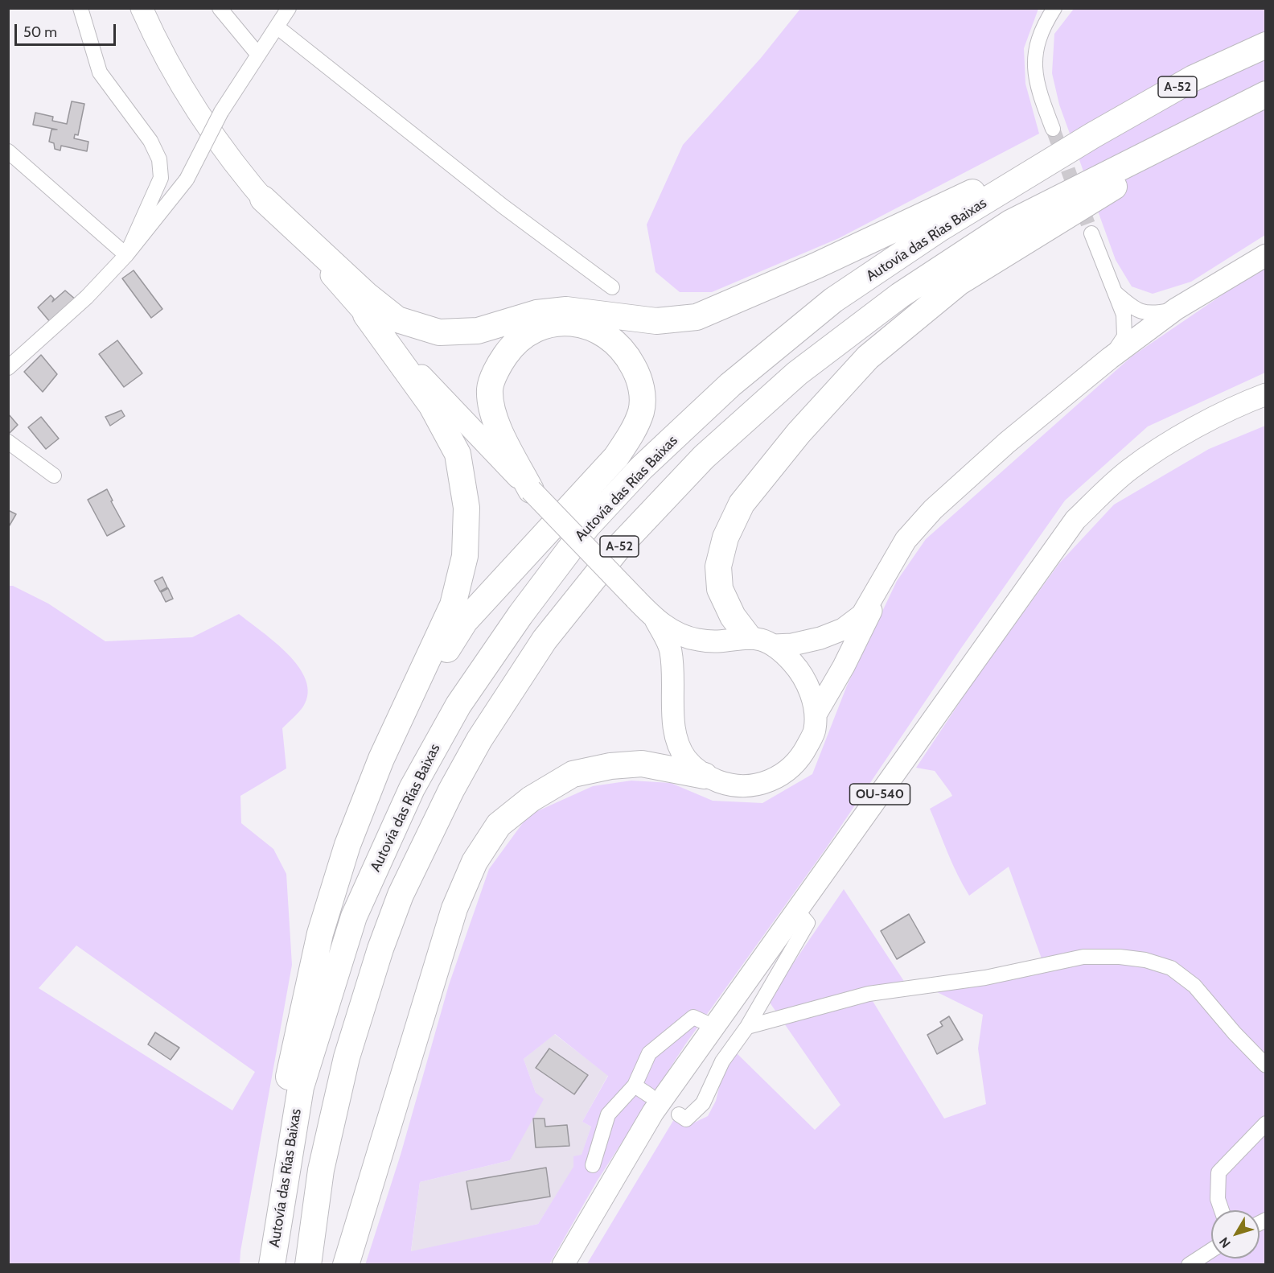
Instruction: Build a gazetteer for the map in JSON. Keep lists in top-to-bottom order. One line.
{"streets":{"highway":["A-52","Autovía das Rías Baixas"],"main road":["OU-540"]},"scale_bar":"50 m","north":"bottom left"}
